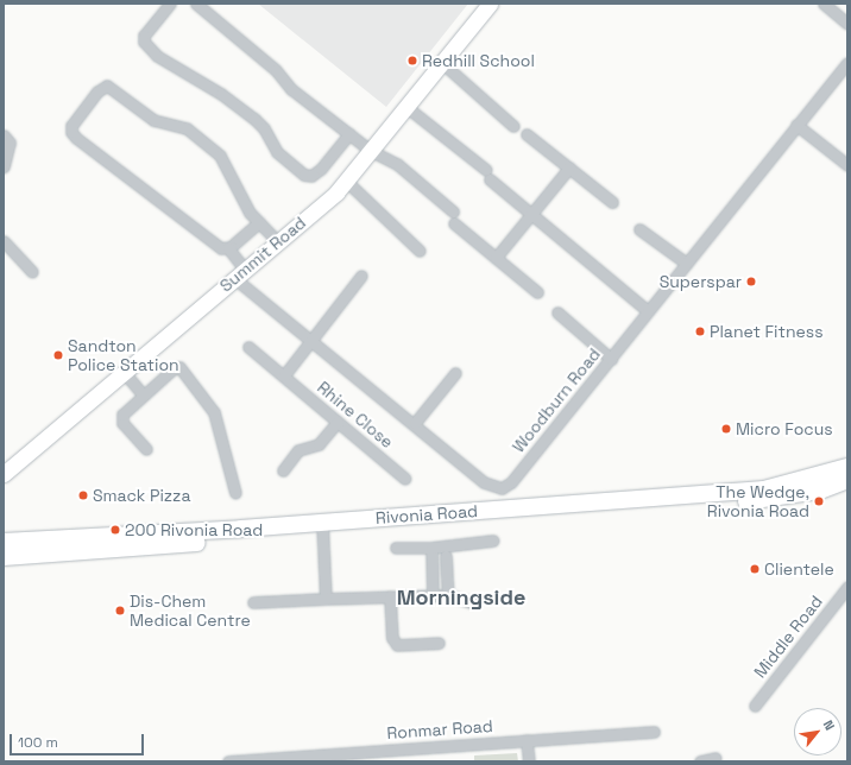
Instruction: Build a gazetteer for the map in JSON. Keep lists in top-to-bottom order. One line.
{"streets":{"main road":["Summit Road","Rivonia Road"],"street":["Woodburn Road","Rhine Close","Middle Road","Ronmar Road"]},"crossings":[["Summit Road","Woodburn Road"]],"districts":["Morningside"],"places":["Redhill School","Superspar","Planet Fitness","Sandton Police Station","Micro Focus","Smack Pizza","The Wedge, Rivonia Road","200 Rivonia Road","Clientele","Dis-Chem Medical Centre"],"scale_bar":"100 m","north":"top right"}
